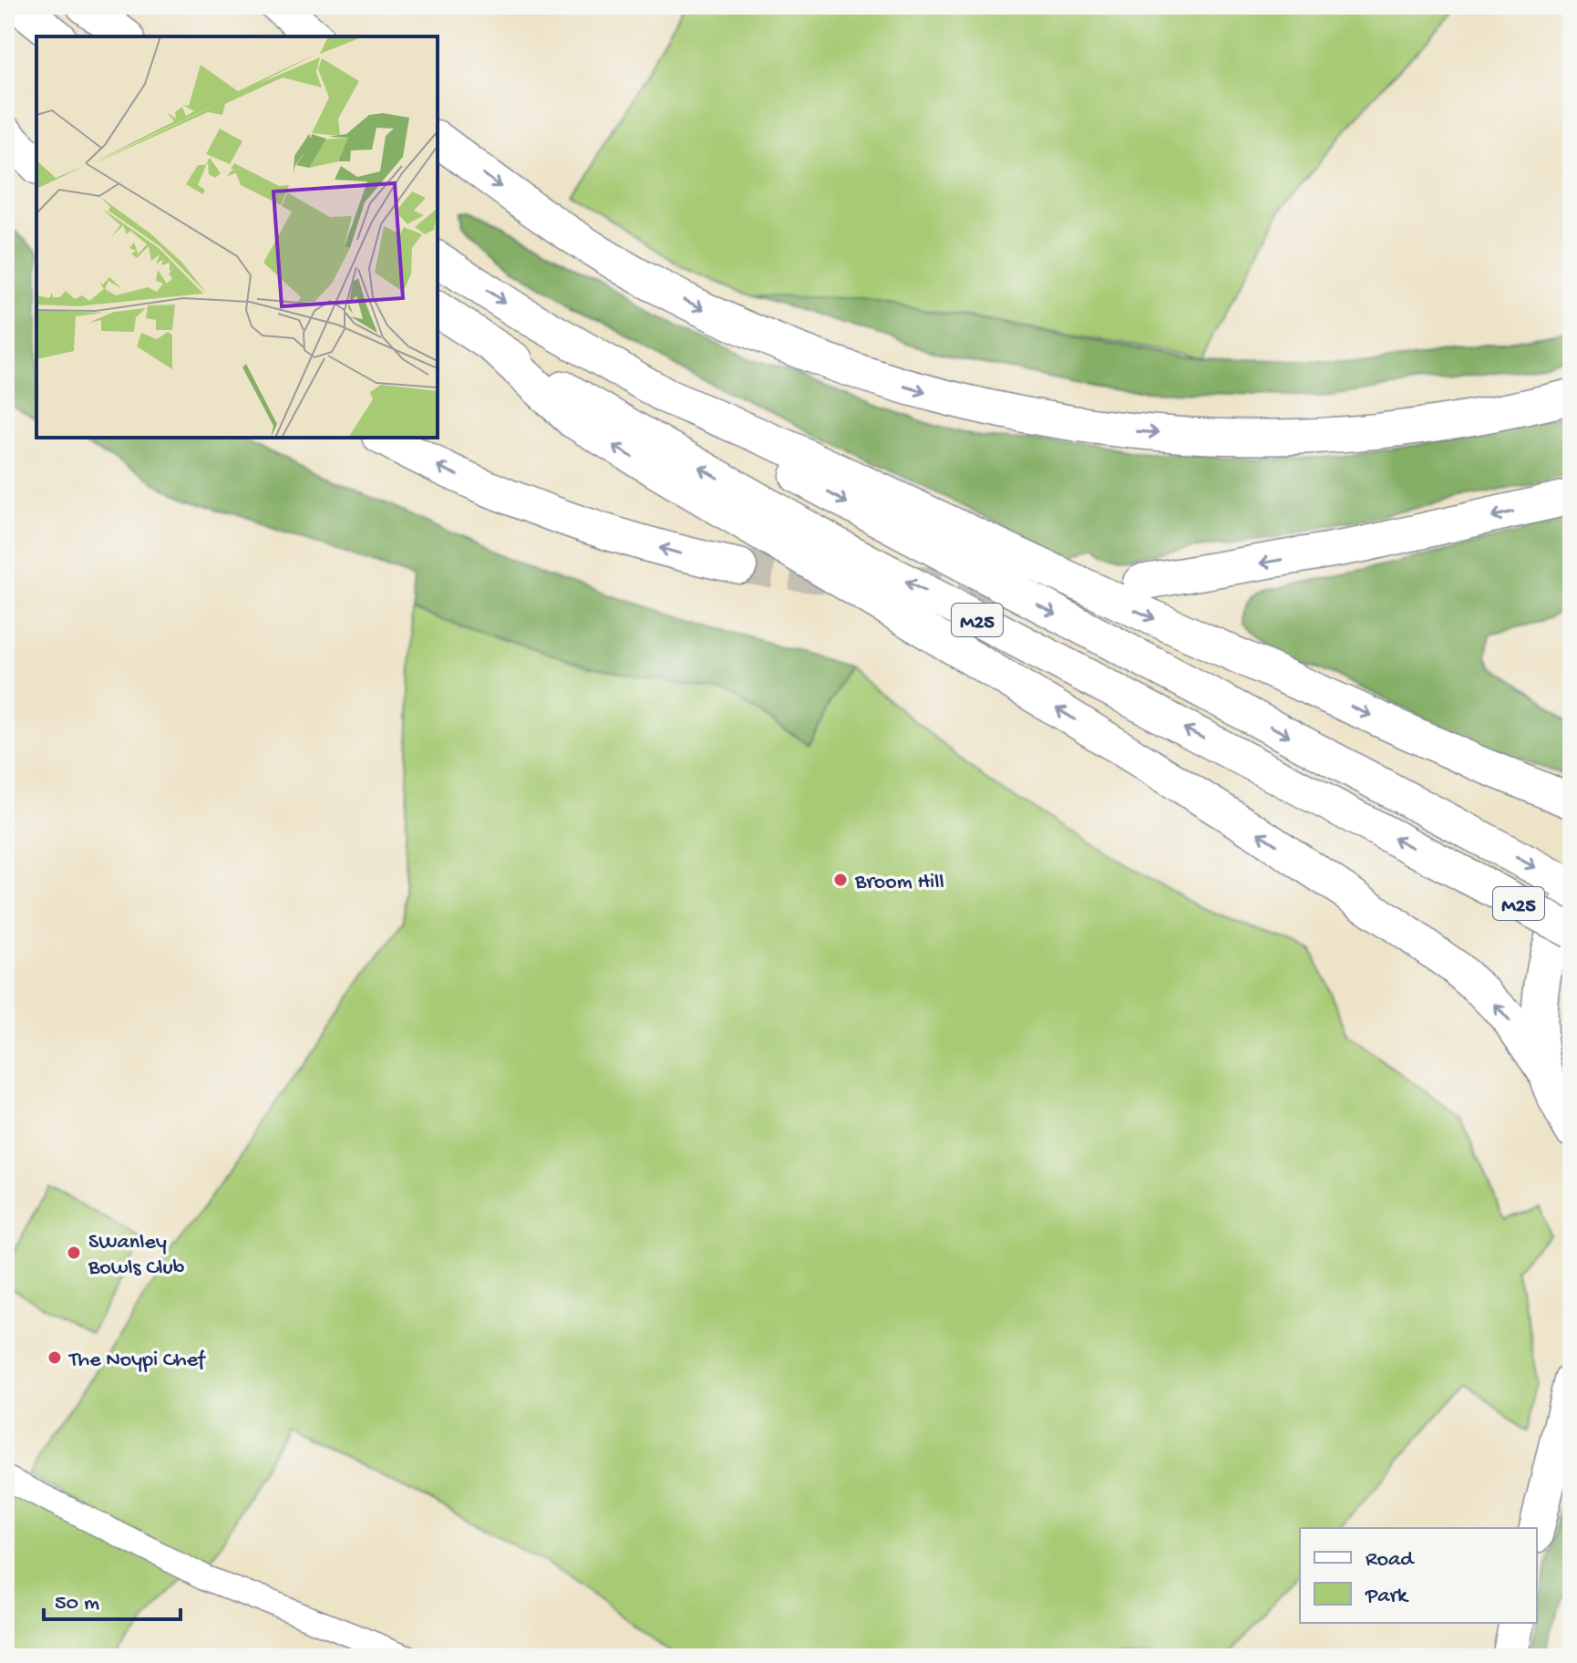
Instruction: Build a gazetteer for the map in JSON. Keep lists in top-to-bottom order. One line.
{"streets":{"highway":["M25"]},"places":["Broom Hill","SWanley Bowls Club","The Noypi Chef"],"legend":["Road","Park"],"scale_bar":"50 m"}
